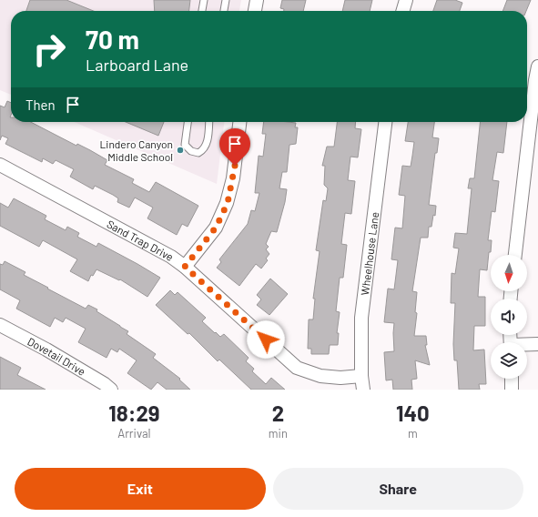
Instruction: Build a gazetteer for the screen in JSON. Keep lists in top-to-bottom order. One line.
{"streets":{"street":["Sand Trap Drive","Wheelhouse Lane","Dovetail Drive"]},"crossings":[["Sand Trap Drive","Wheelhouse Lane"]],"places":["Lindero Canyon Middle School"],"north":"bottom","page":{"turn":["70 m","Larboard Lane"],"then":"Then","eta":["18:29","Arrival","2","min","140","m"],"buttons":["Exit","Share"]}}
